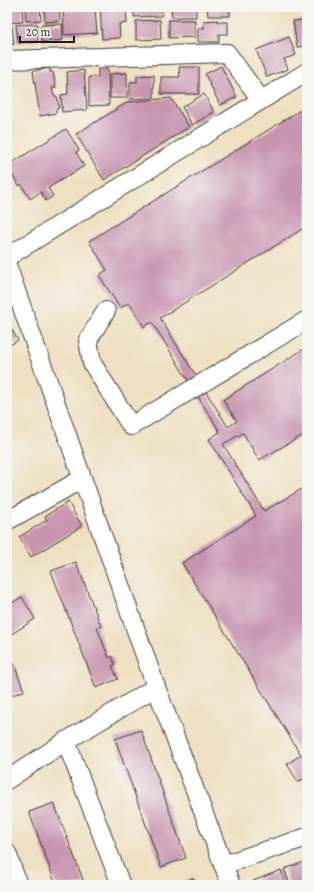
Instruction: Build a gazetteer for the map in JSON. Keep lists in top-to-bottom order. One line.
{"scale_bar":"20 m"}
